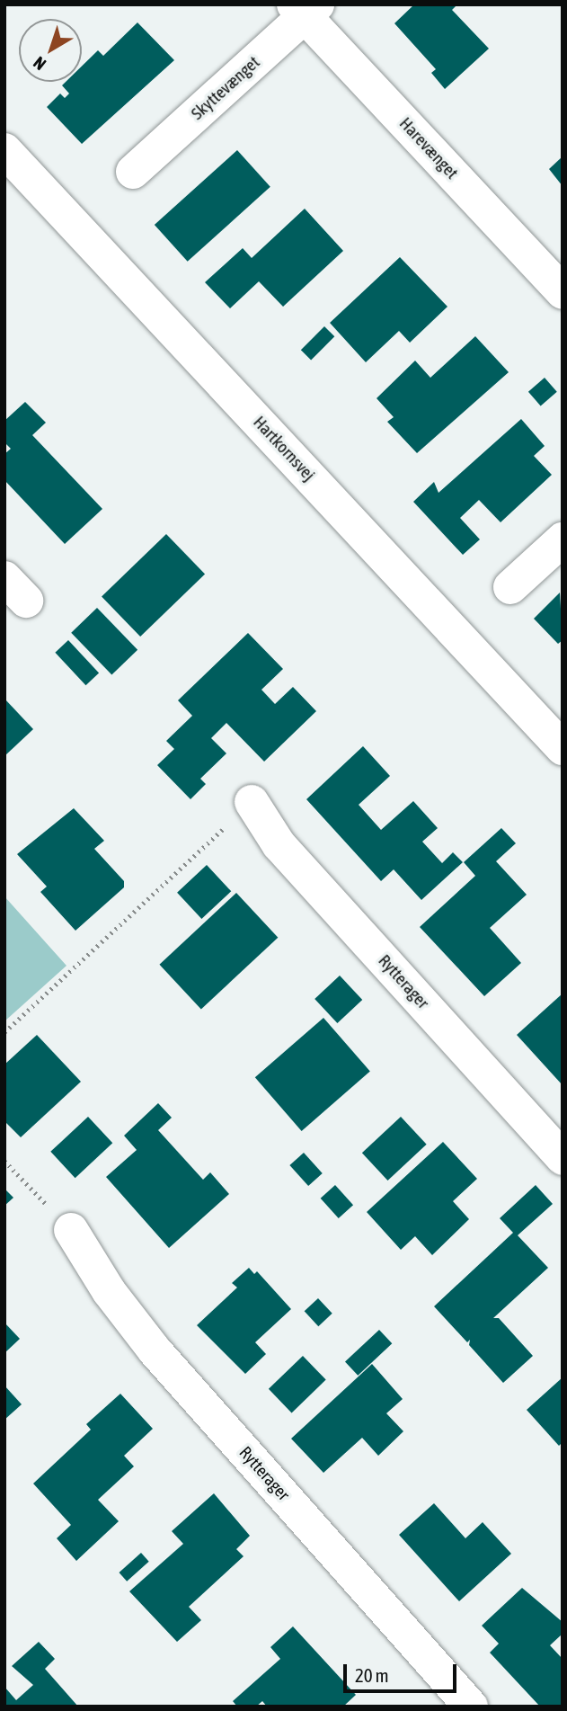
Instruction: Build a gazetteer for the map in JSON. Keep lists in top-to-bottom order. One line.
{"streets":{"street":["Skyttevænget","Harevænget","Hartkornsvej","Rytterager"]},"crossings":[["Skyttevænget","Harevænget"]],"scale_bar":"20 m","north":"bottom left"}
